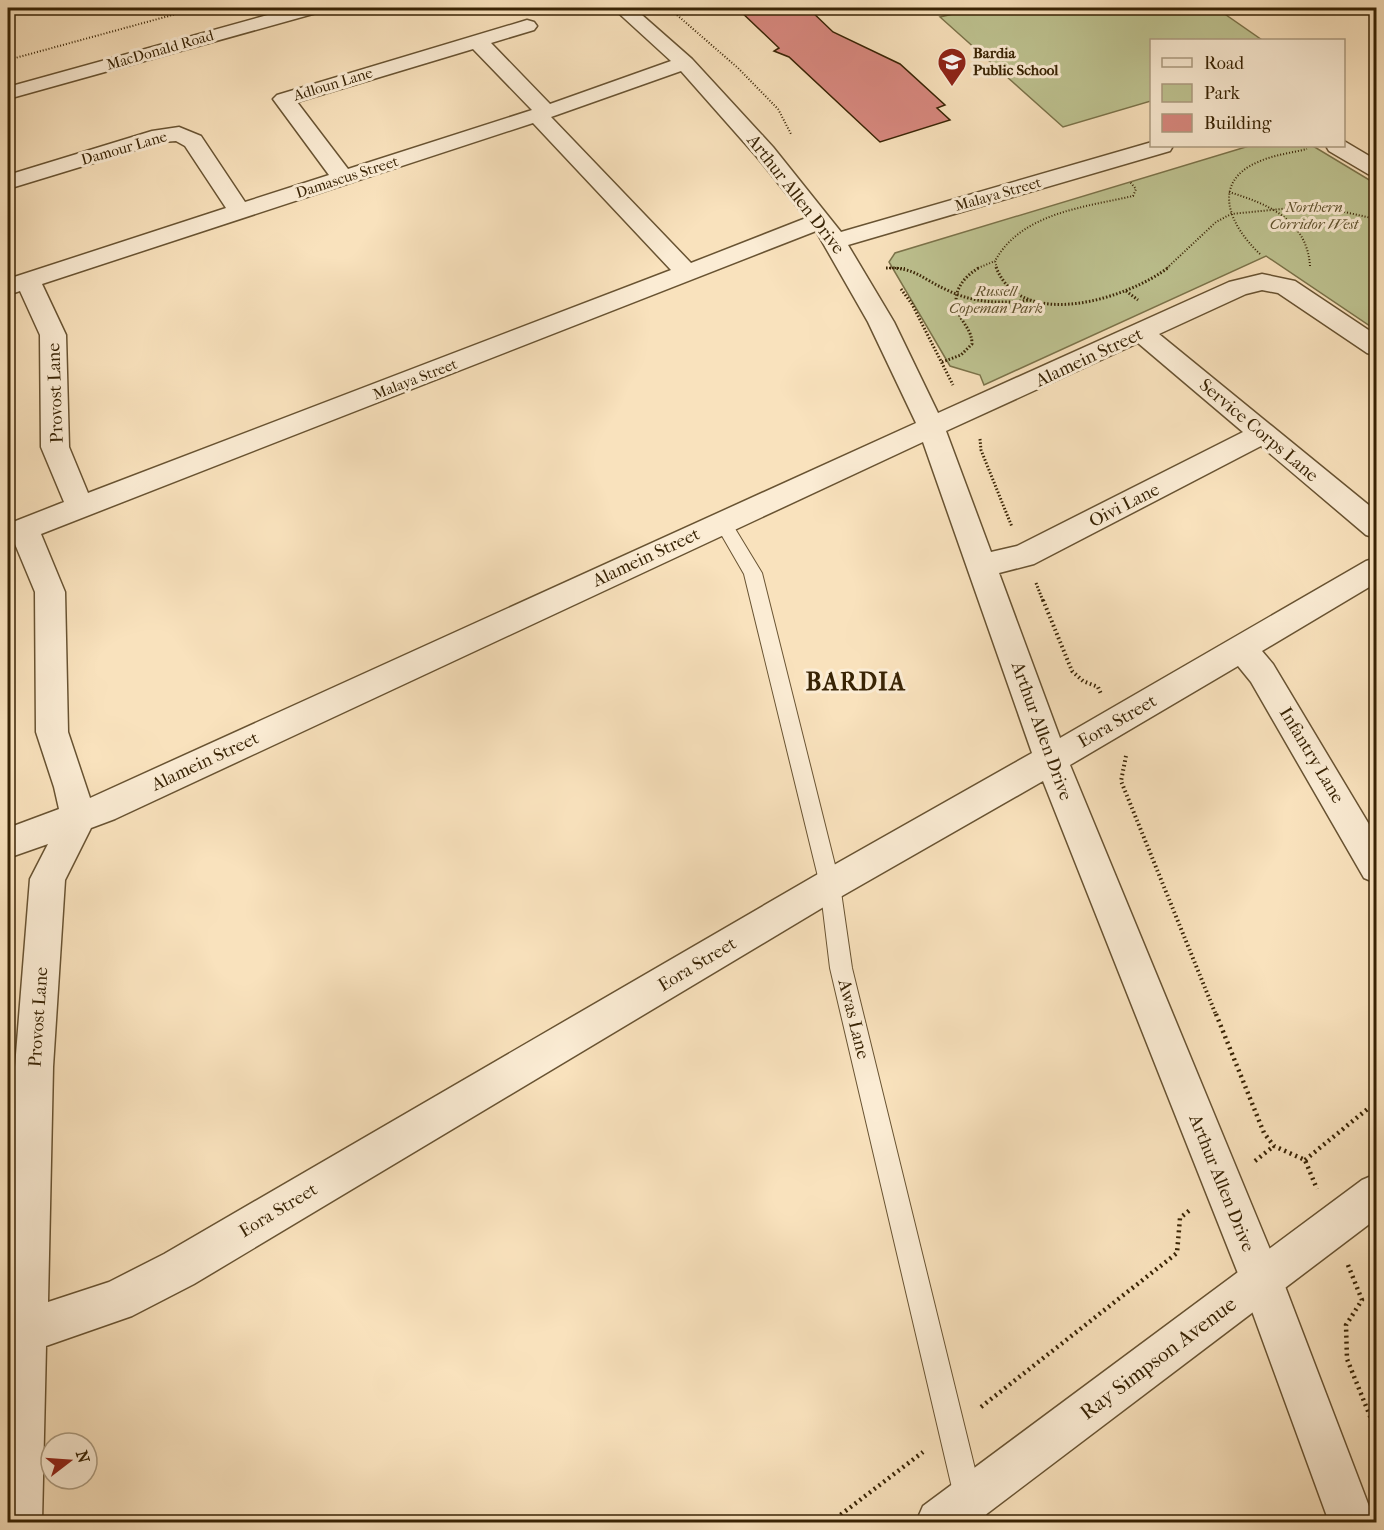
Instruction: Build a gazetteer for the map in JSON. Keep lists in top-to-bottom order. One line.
{"streets":{"street":["MacDonald Road","Adloun Lane","Damour Lane","Damascus Street","Arthur Allen Drive","Malaya Street","Alamein Street","Provost Lane","Service Corps Lane","Oivi Lane","Eora Street","Infantry Lane","Ray Simpson Avenue"],"lane":["Awas Lane"]},"crossings":[["Adloun Lane","Damascus Street"],["Damour Lane","Damascus Street"],["Damascus Street","Arthur Allen Drive"],["Damascus Street","Provost Lane"],["Arthur Allen Drive","Malaya Street"],["Arthur Allen Drive","Alamein Street"],["Arthur Allen Drive","Oivi Lane"],["Arthur Allen Drive","Eora Street"],["Arthur Allen Drive","Ray Simpson Avenue"],["Malaya Street","Provost Lane"],["Alamein Street","Provost Lane"],["Alamein Street","Service Corps Lane"],["Alamein Street","Awas Lane"],["Provost Lane","Eora Street"],["Service Corps Lane","Oivi Lane"],["Eora Street","Infantry Lane"],["Eora Street","Awas Lane"],["Awas Lane","Ray Simpson Avenue"]],"districts":["BARDIA"],"parks":["Northern Corridor West","Russell Copeman Park"],"places":{"school or university":["Bardia Public School"]},"legend":["Road","Park","Building"],"north":"right"}
